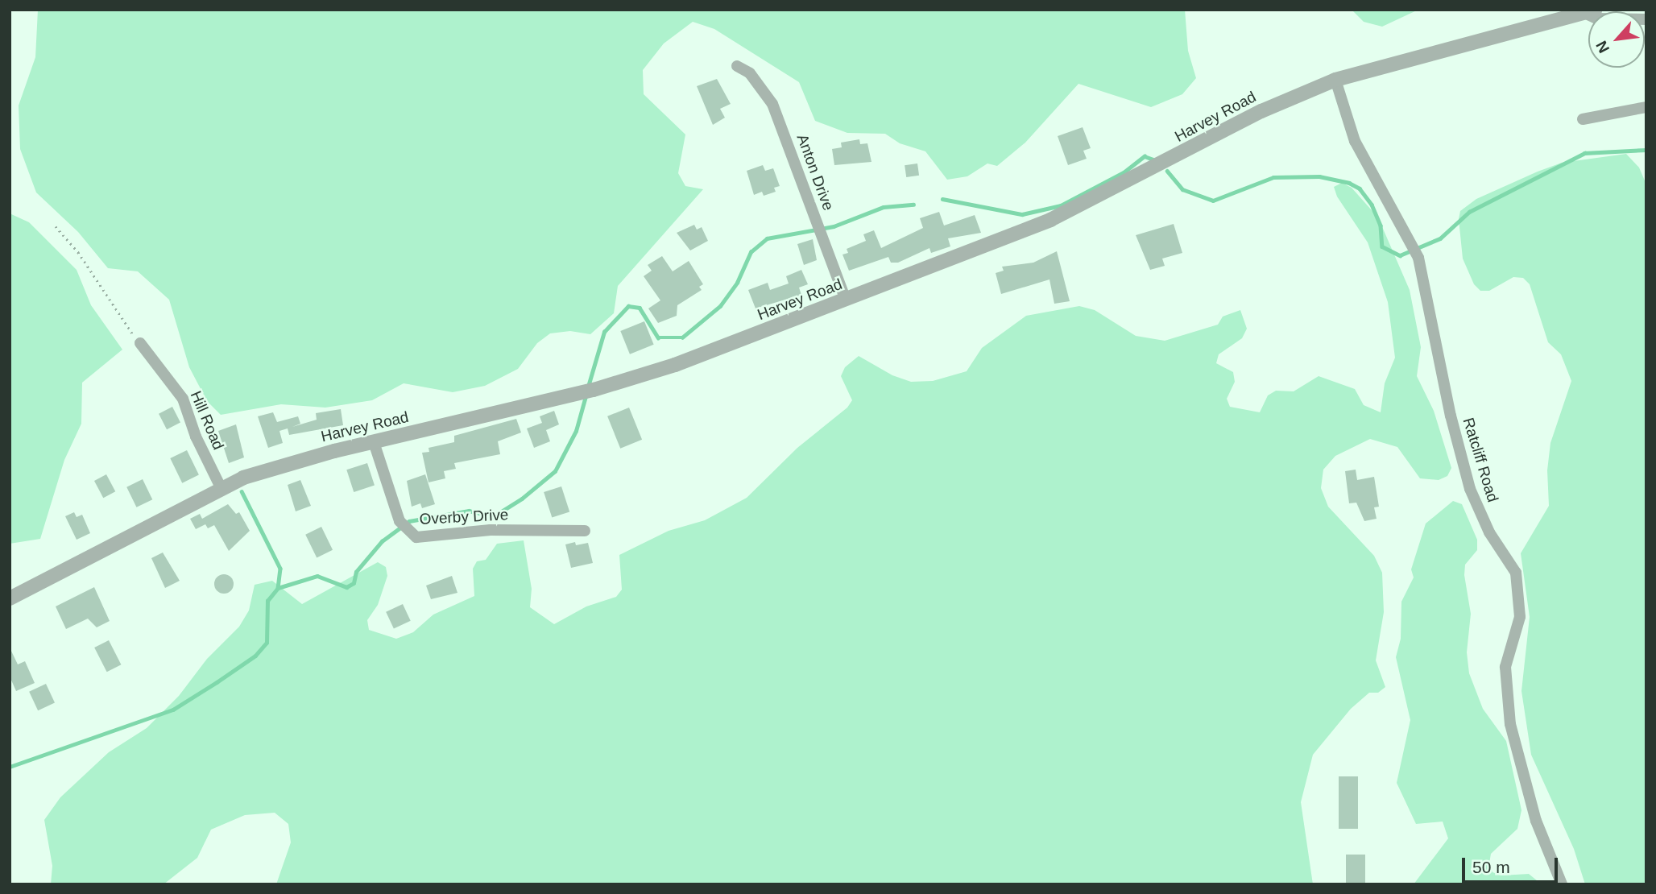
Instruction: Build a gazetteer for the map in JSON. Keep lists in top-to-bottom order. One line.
{"streets":{"street":["Harvey Road","Anton Drive","Hill Road","Ratcliff Road","Overby Drive"]},"crossings":[["Harvey Road","Anton Drive"],["Harvey Road","Hill Road"],["Harvey Road","Ratcliff Road"],["Harvey Road","Overby Drive"]],"scale_bar":"50 m","north":"bottom left"}
